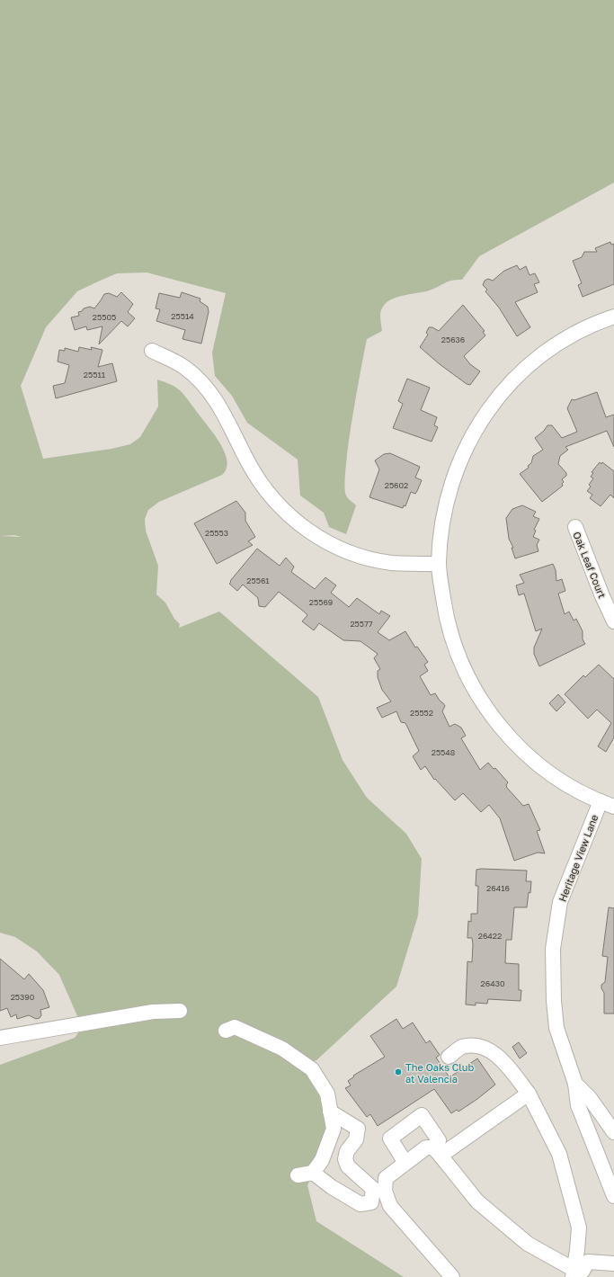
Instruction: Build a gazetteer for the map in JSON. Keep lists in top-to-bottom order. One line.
{"streets":{"street":["Oak Leaf Court","Heritage View Lane"]},"places":["The Oaks Club at Valencia"],"house_numbers":["25514","25505","25636","25511","25602","25553","25561","25569","25577","25552","25548","26416","26422","26430","25390"]}
